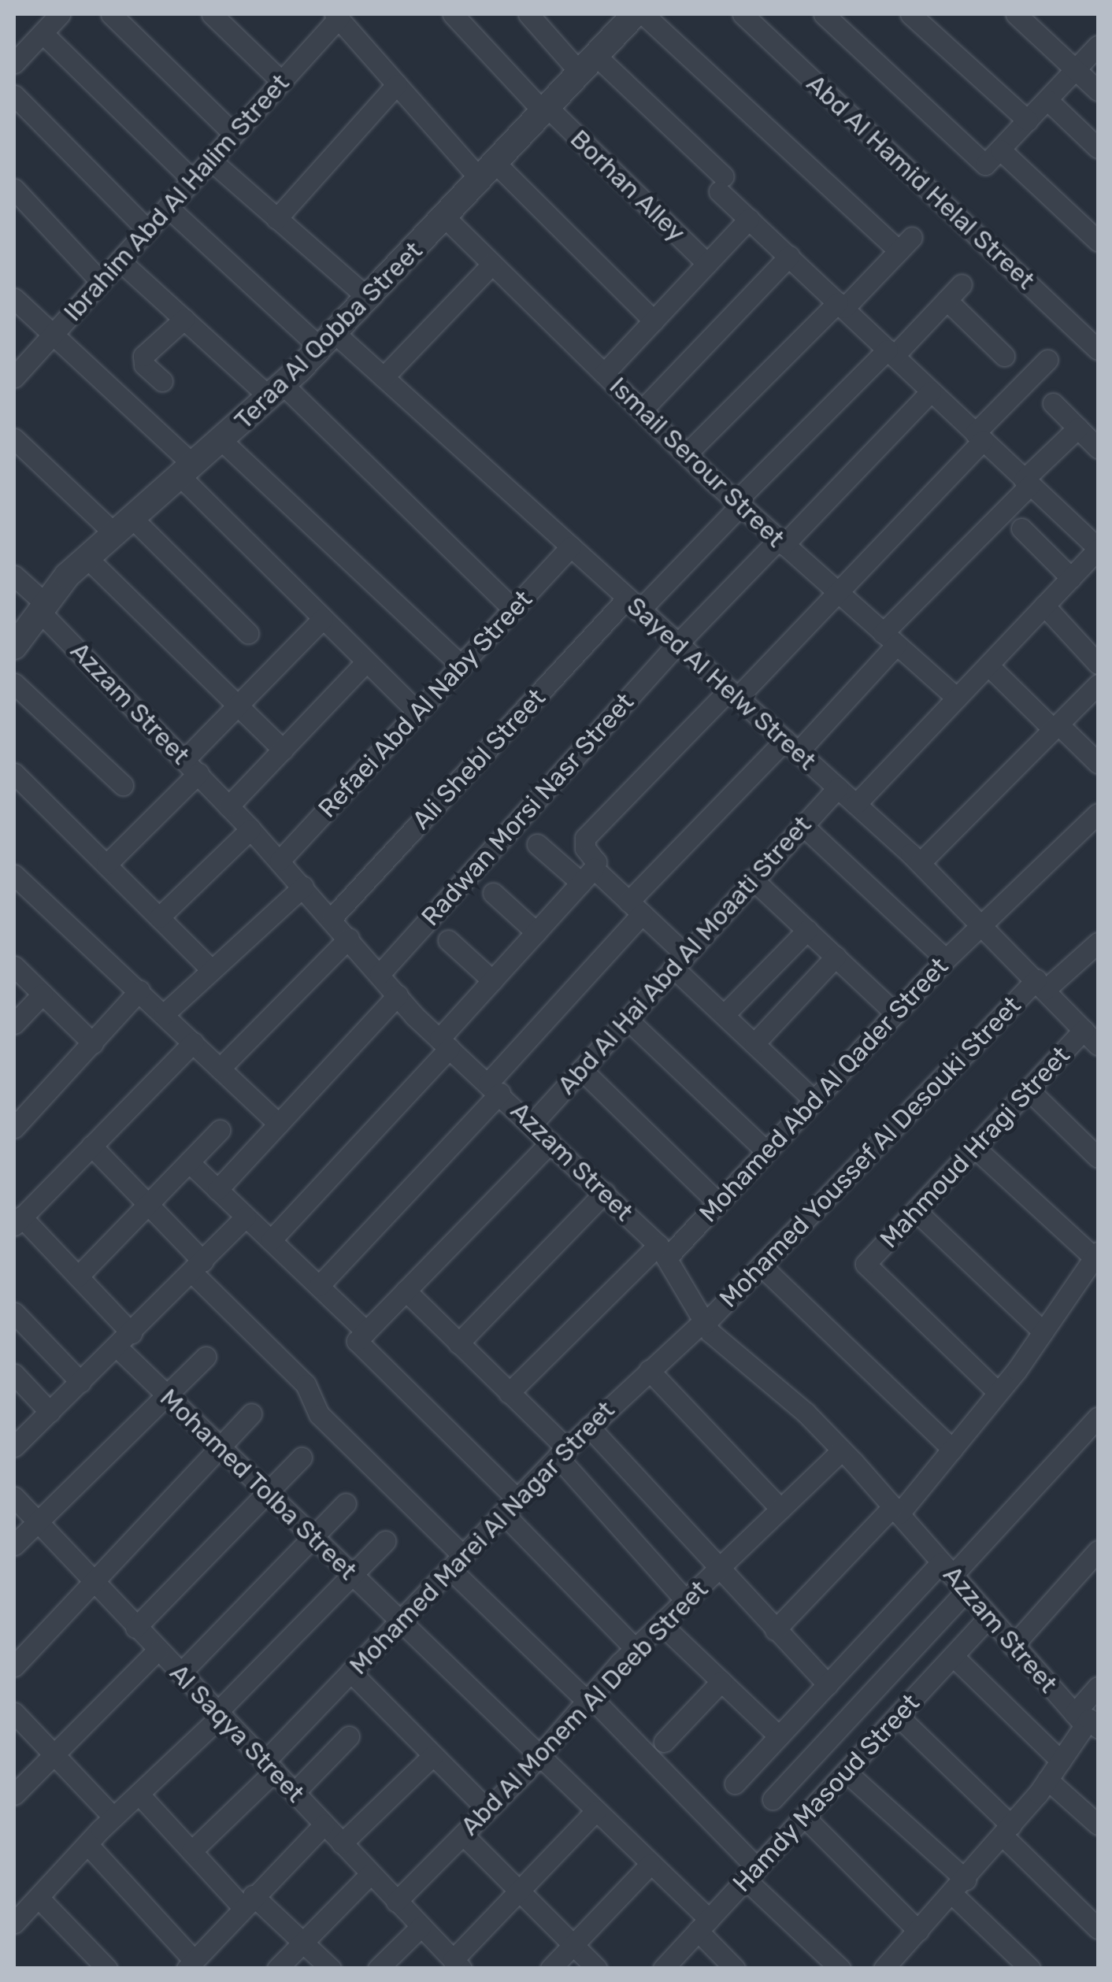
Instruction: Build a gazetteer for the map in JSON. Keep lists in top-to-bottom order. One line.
{"streets":{"street":["Abd Al Hamid Helal Street","Borhan Alley","Ibrahim Abd Al Halim Street","Teraa Al Qobba Street","Ismail Serour Street","Sayed Al Helw Street","Azzam Street","Refaei Abd Al Naby Street","Ali Shebl Street","Radwan Morsi Nasr Street","Abd Al Hai Abd Al Moaati Street","Mohamed Abd Al Qader Street","Mahmoud Hragi Street","Mohamed Youssef Al Desouki Street","Mohamed Tolba Street","Mohamed Marei Al Nagar Street","Abd Al Monem Al Deeb Street","Al Saqya Street","Hamdy Masoud Street"]},"crossings":[["Borhan Alley","Teraa Al Qobba Street"],["Ibrahim Abd Al Halim Street","Sayed Al Helw Street"],["Teraa Al Qobba Street","Ismail Serour Street"],["Teraa Al Qobba Street","Sayed Al Helw Street"],["Teraa Al Qobba Street","Azzam Street"],["Ismail Serour Street","Ali Shebl Street"],["Ismail Serour Street","Radwan Morsi Nasr Street"],["Sayed Al Helw Street","Refaei Abd Al Naby Street"],["Sayed Al Helw Street","Ali Shebl Street"],["Sayed Al Helw Street","Radwan Morsi Nasr Street"],["Sayed Al Helw Street","Abd Al Hai Abd Al Moaati Street"],["Sayed Al Helw Street","Mohamed Abd Al Qader Street"],["Sayed Al Helw Street","Mahmoud Hragi Street"],["Sayed Al Helw Street","Mohamed Youssef Al Desouki Street"],["Azzam Street","Refaei Abd Al Naby Street"],["Azzam Street","Ali Shebl Street"],["Azzam Street","Radwan Morsi Nasr Street"],["Azzam Street","Abd Al Hai Abd Al Moaati Street"],["Azzam Street","Mohamed Abd Al Qader Street"],["Azzam Street","Mohamed Youssef Al Desouki Street"],["Azzam Street","Mohamed Marei Al Nagar Street"],["Azzam Street","Abd Al Monem Al Deeb Street"],["Azzam Street","Hamdy Masoud Street"],["Mohamed Youssef Al Desouki Street","Mohamed Marei Al Nagar Street"],["Mohamed Tolba Street","Mohamed Marei Al Nagar Street"],["Mohamed Tolba Street","Abd Al Monem Al Deeb Street"],["Mohamed Tolba Street","Hamdy Masoud Street"],["Mohamed Marei Al Nagar Street","Al Saqya Street"],["Abd Al Monem Al Deeb Street","Al Saqya Street"]]}
